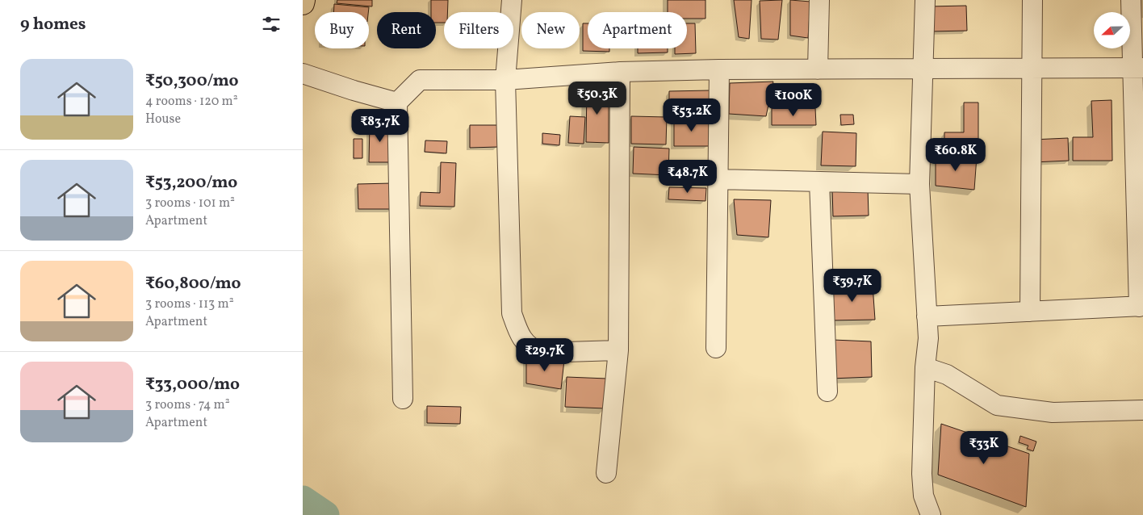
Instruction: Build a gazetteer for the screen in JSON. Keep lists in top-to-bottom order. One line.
{"north":"left","page":{"heading":"9 homes","chip":["Buy","Rent","Filters","New","Apartment"],"list":[{"name":"₹50,300/mo","note":"4 rooms · 120 m² · House"},{"name":"₹53,200/mo","note":"3 rooms · 101 m² · Apartment"},{"name":"₹60,800/mo","note":"3 rooms · 113 m² · Apartment"},{"name":"₹33,000/mo","note":"3 rooms · 74 m² · Apartment"}],"price":["₹50.3K","₹100K","₹53.2K","₹83.7K","₹60.8K","₹48.7K","₹39.7K","₹29.7K","₹33K"]}}
